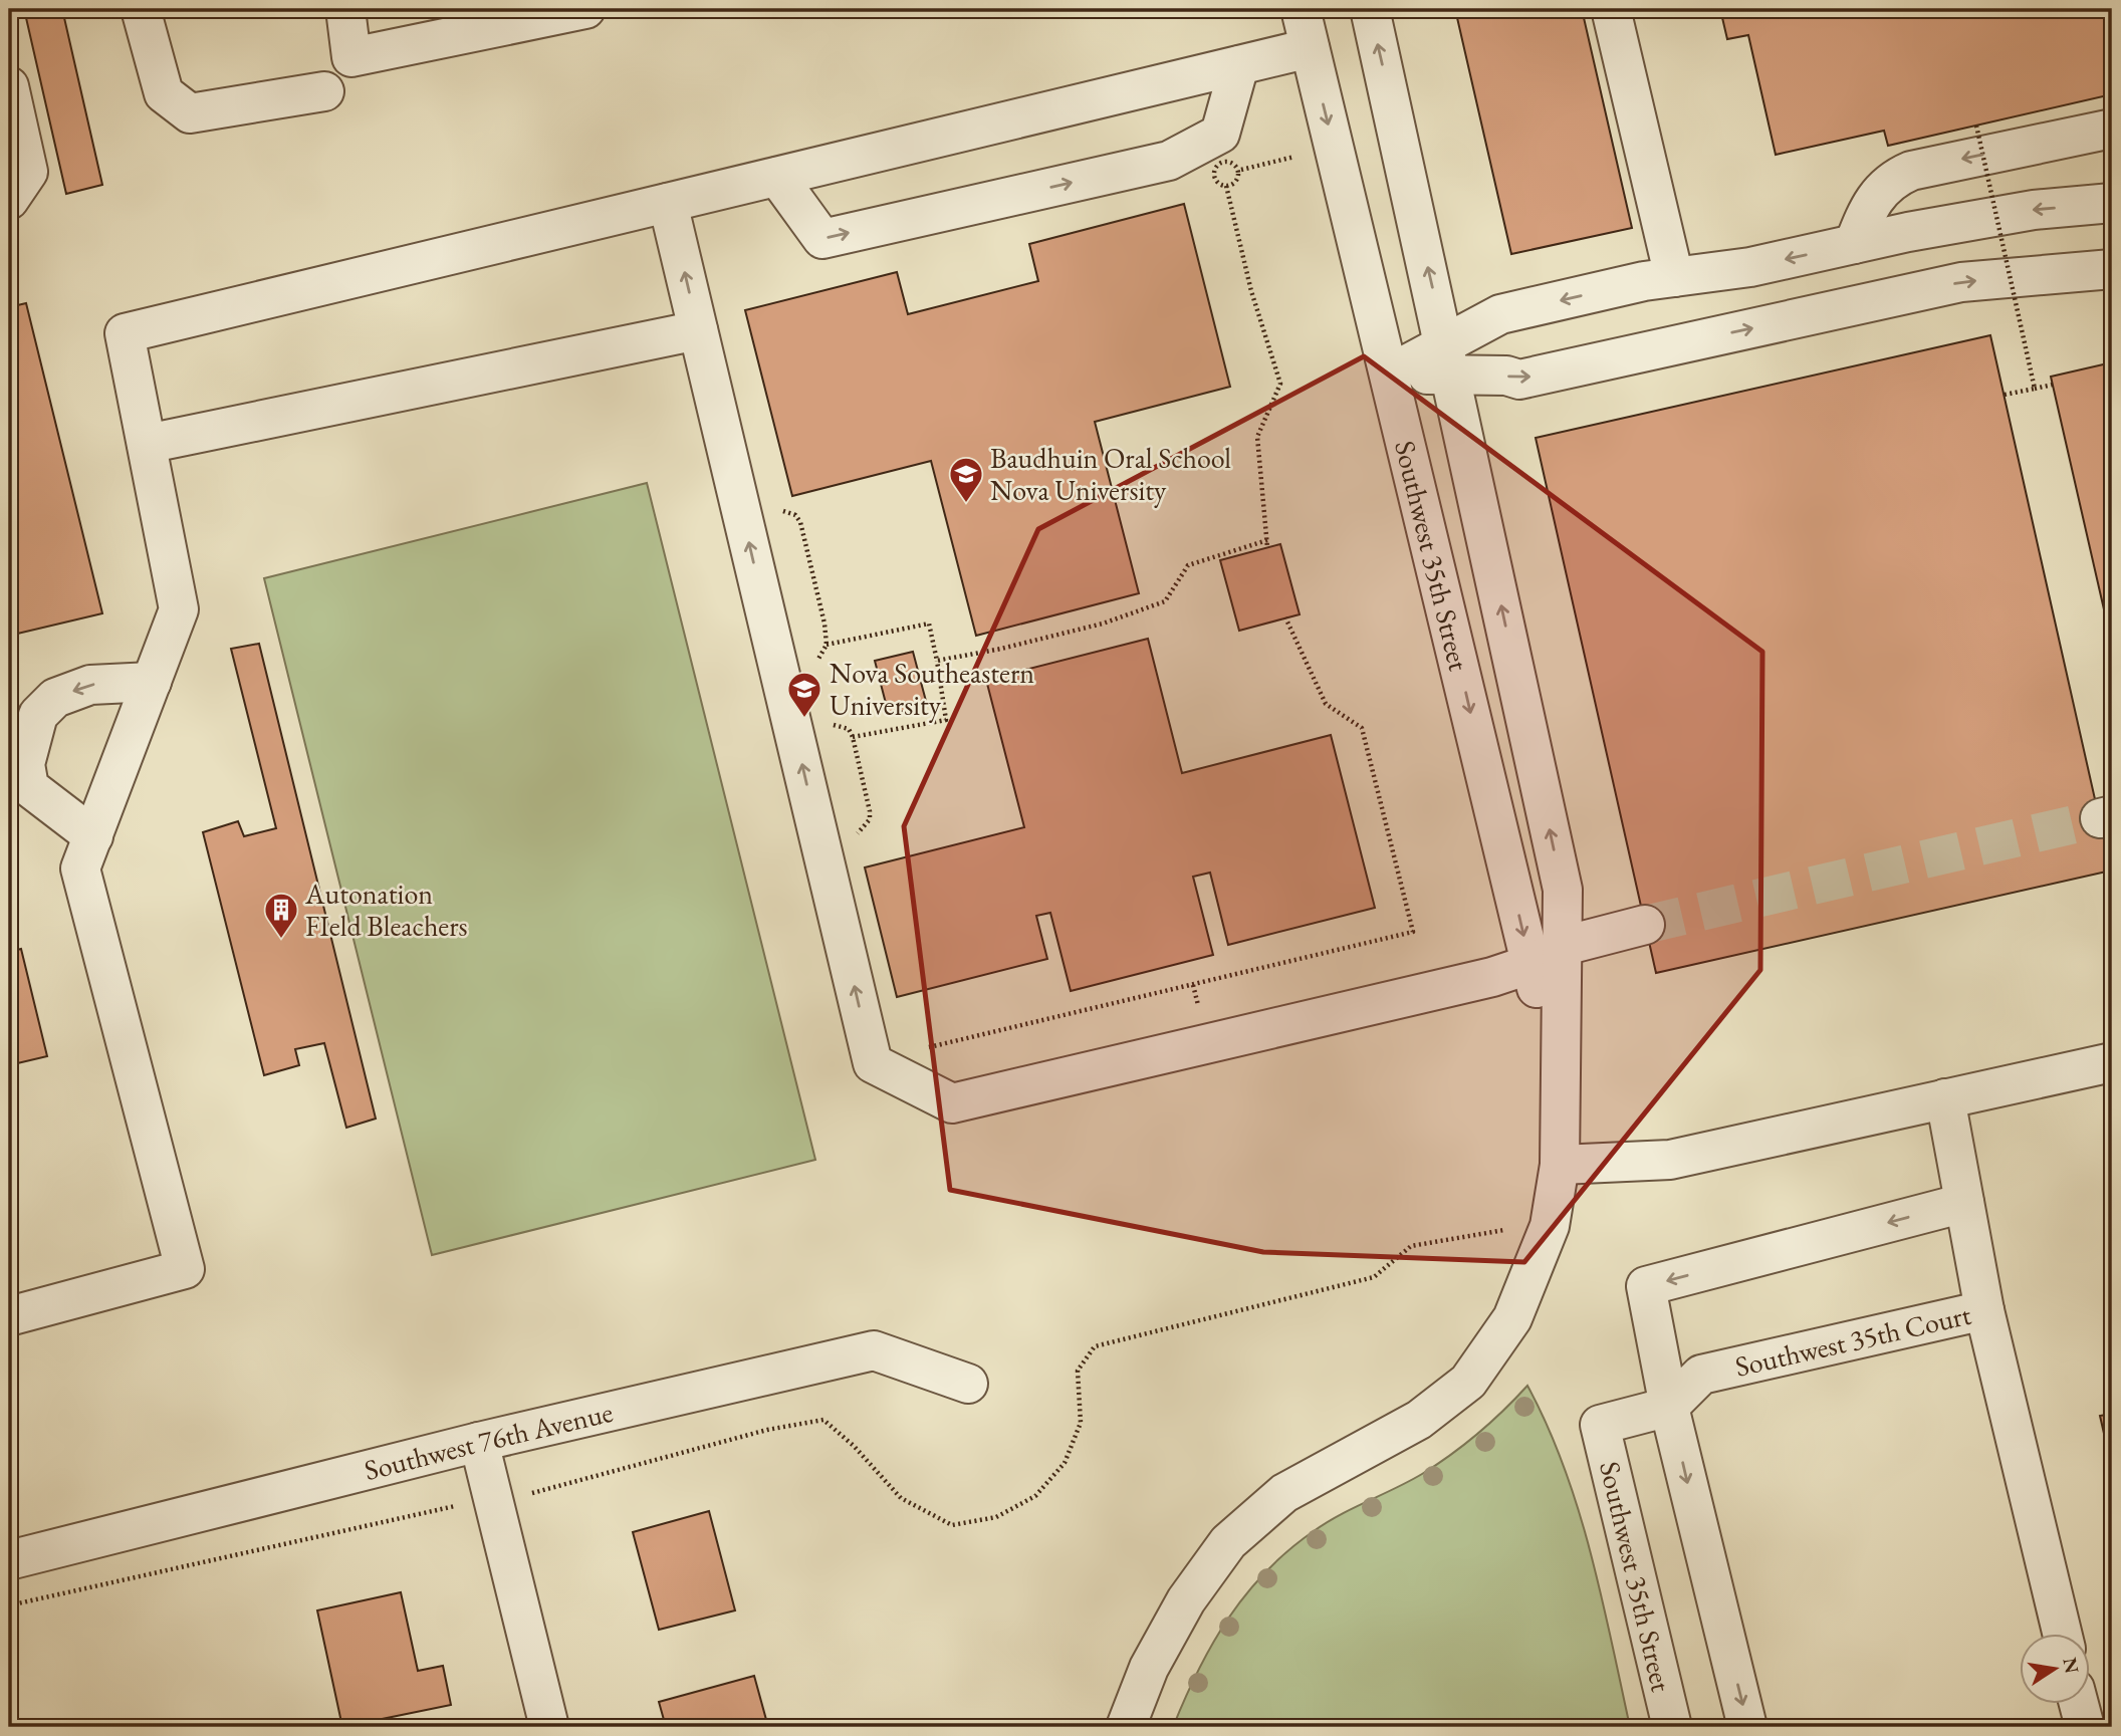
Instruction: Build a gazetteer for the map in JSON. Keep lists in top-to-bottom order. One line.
{"streets":{"street":["Southwest 35th Street","Southwest 35th Court","Southwest 76th Avenue"]},"crossings":[["Southwest 35th Street","Southwest 35th Court"]],"places":{"school or university":["Baudhuin Oral School Nova University","Nova Southeastern University"],"building":["Autonation FIeld Bleachers"]},"north":"right"}
